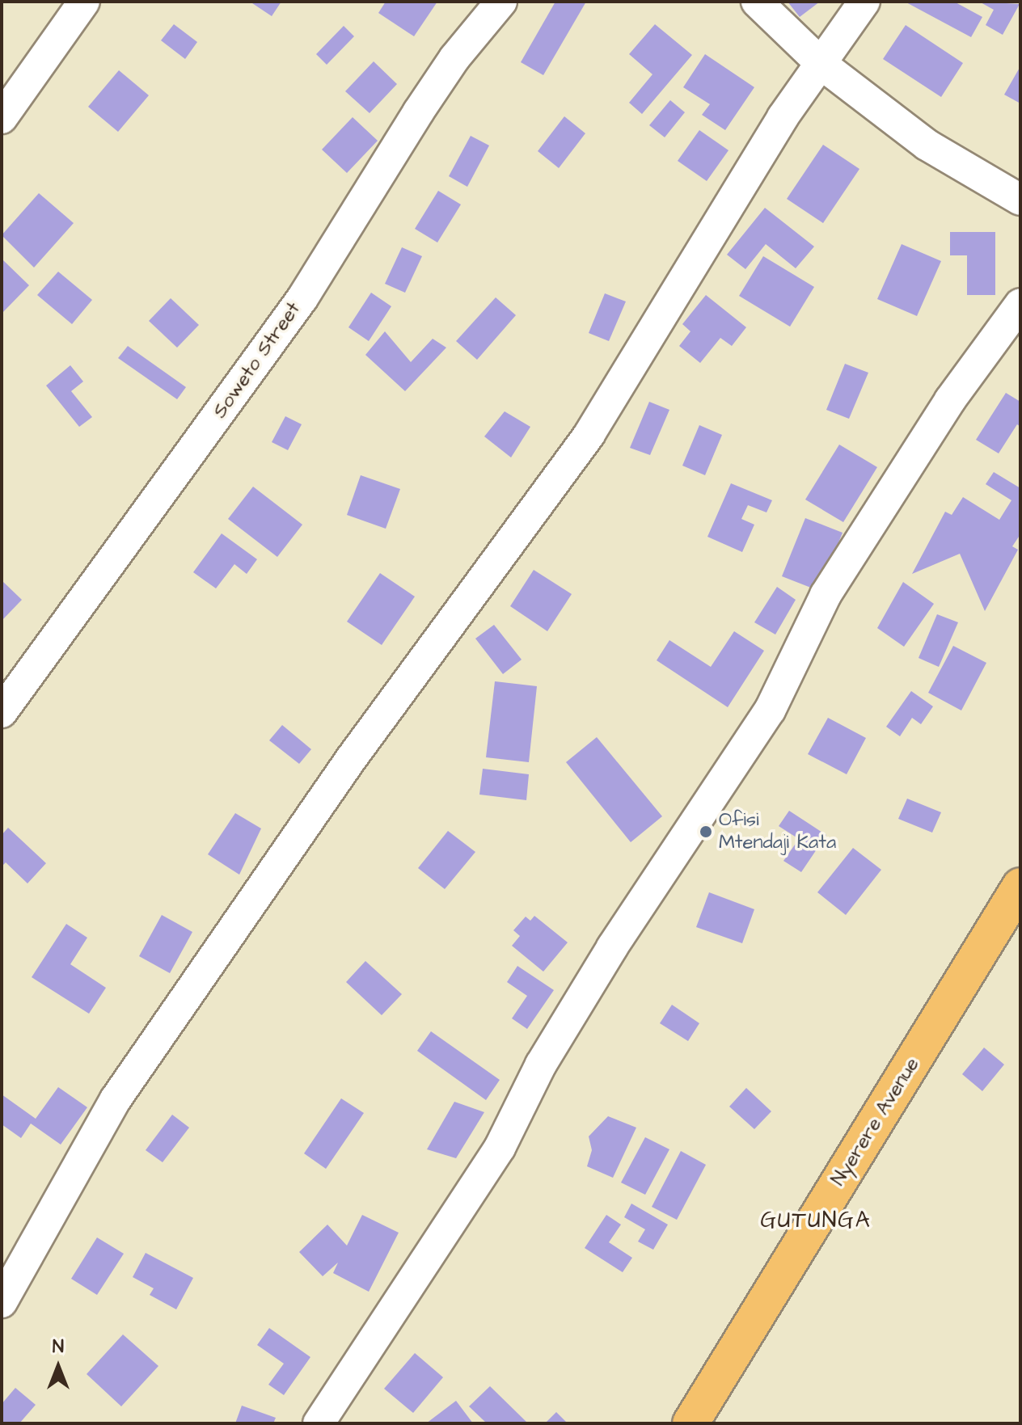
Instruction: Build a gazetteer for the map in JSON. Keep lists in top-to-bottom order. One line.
{"streets":{"main road":["Nyerere Avenue"],"street":["Soweto Street"]},"districts":["GUTUNGA"],"places":["Ofisi Mtendaji Kata"],"north":"top"}
